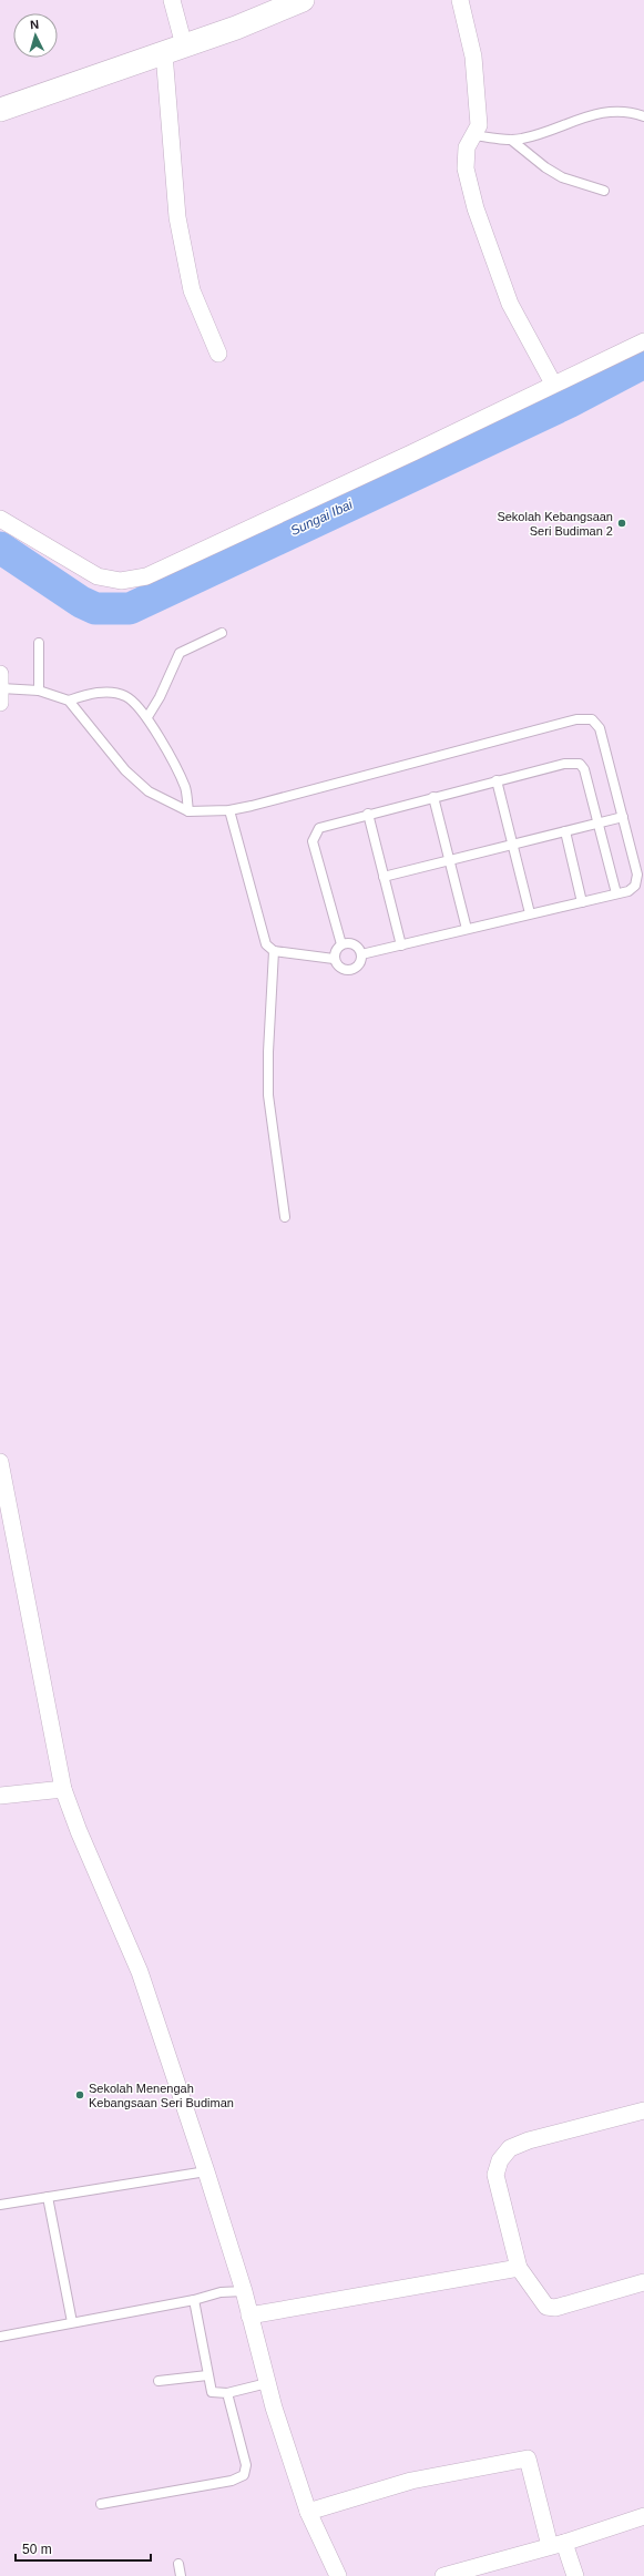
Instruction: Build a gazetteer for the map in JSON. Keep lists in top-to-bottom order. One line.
{"water":["Sungai Ibai"],"places":["Sekolah Kebangsaan Seri Budiman 2","Sekolah Menengah Kebangsaan Seri Budiman"],"scale_bar":"50 m","north":"top"}
